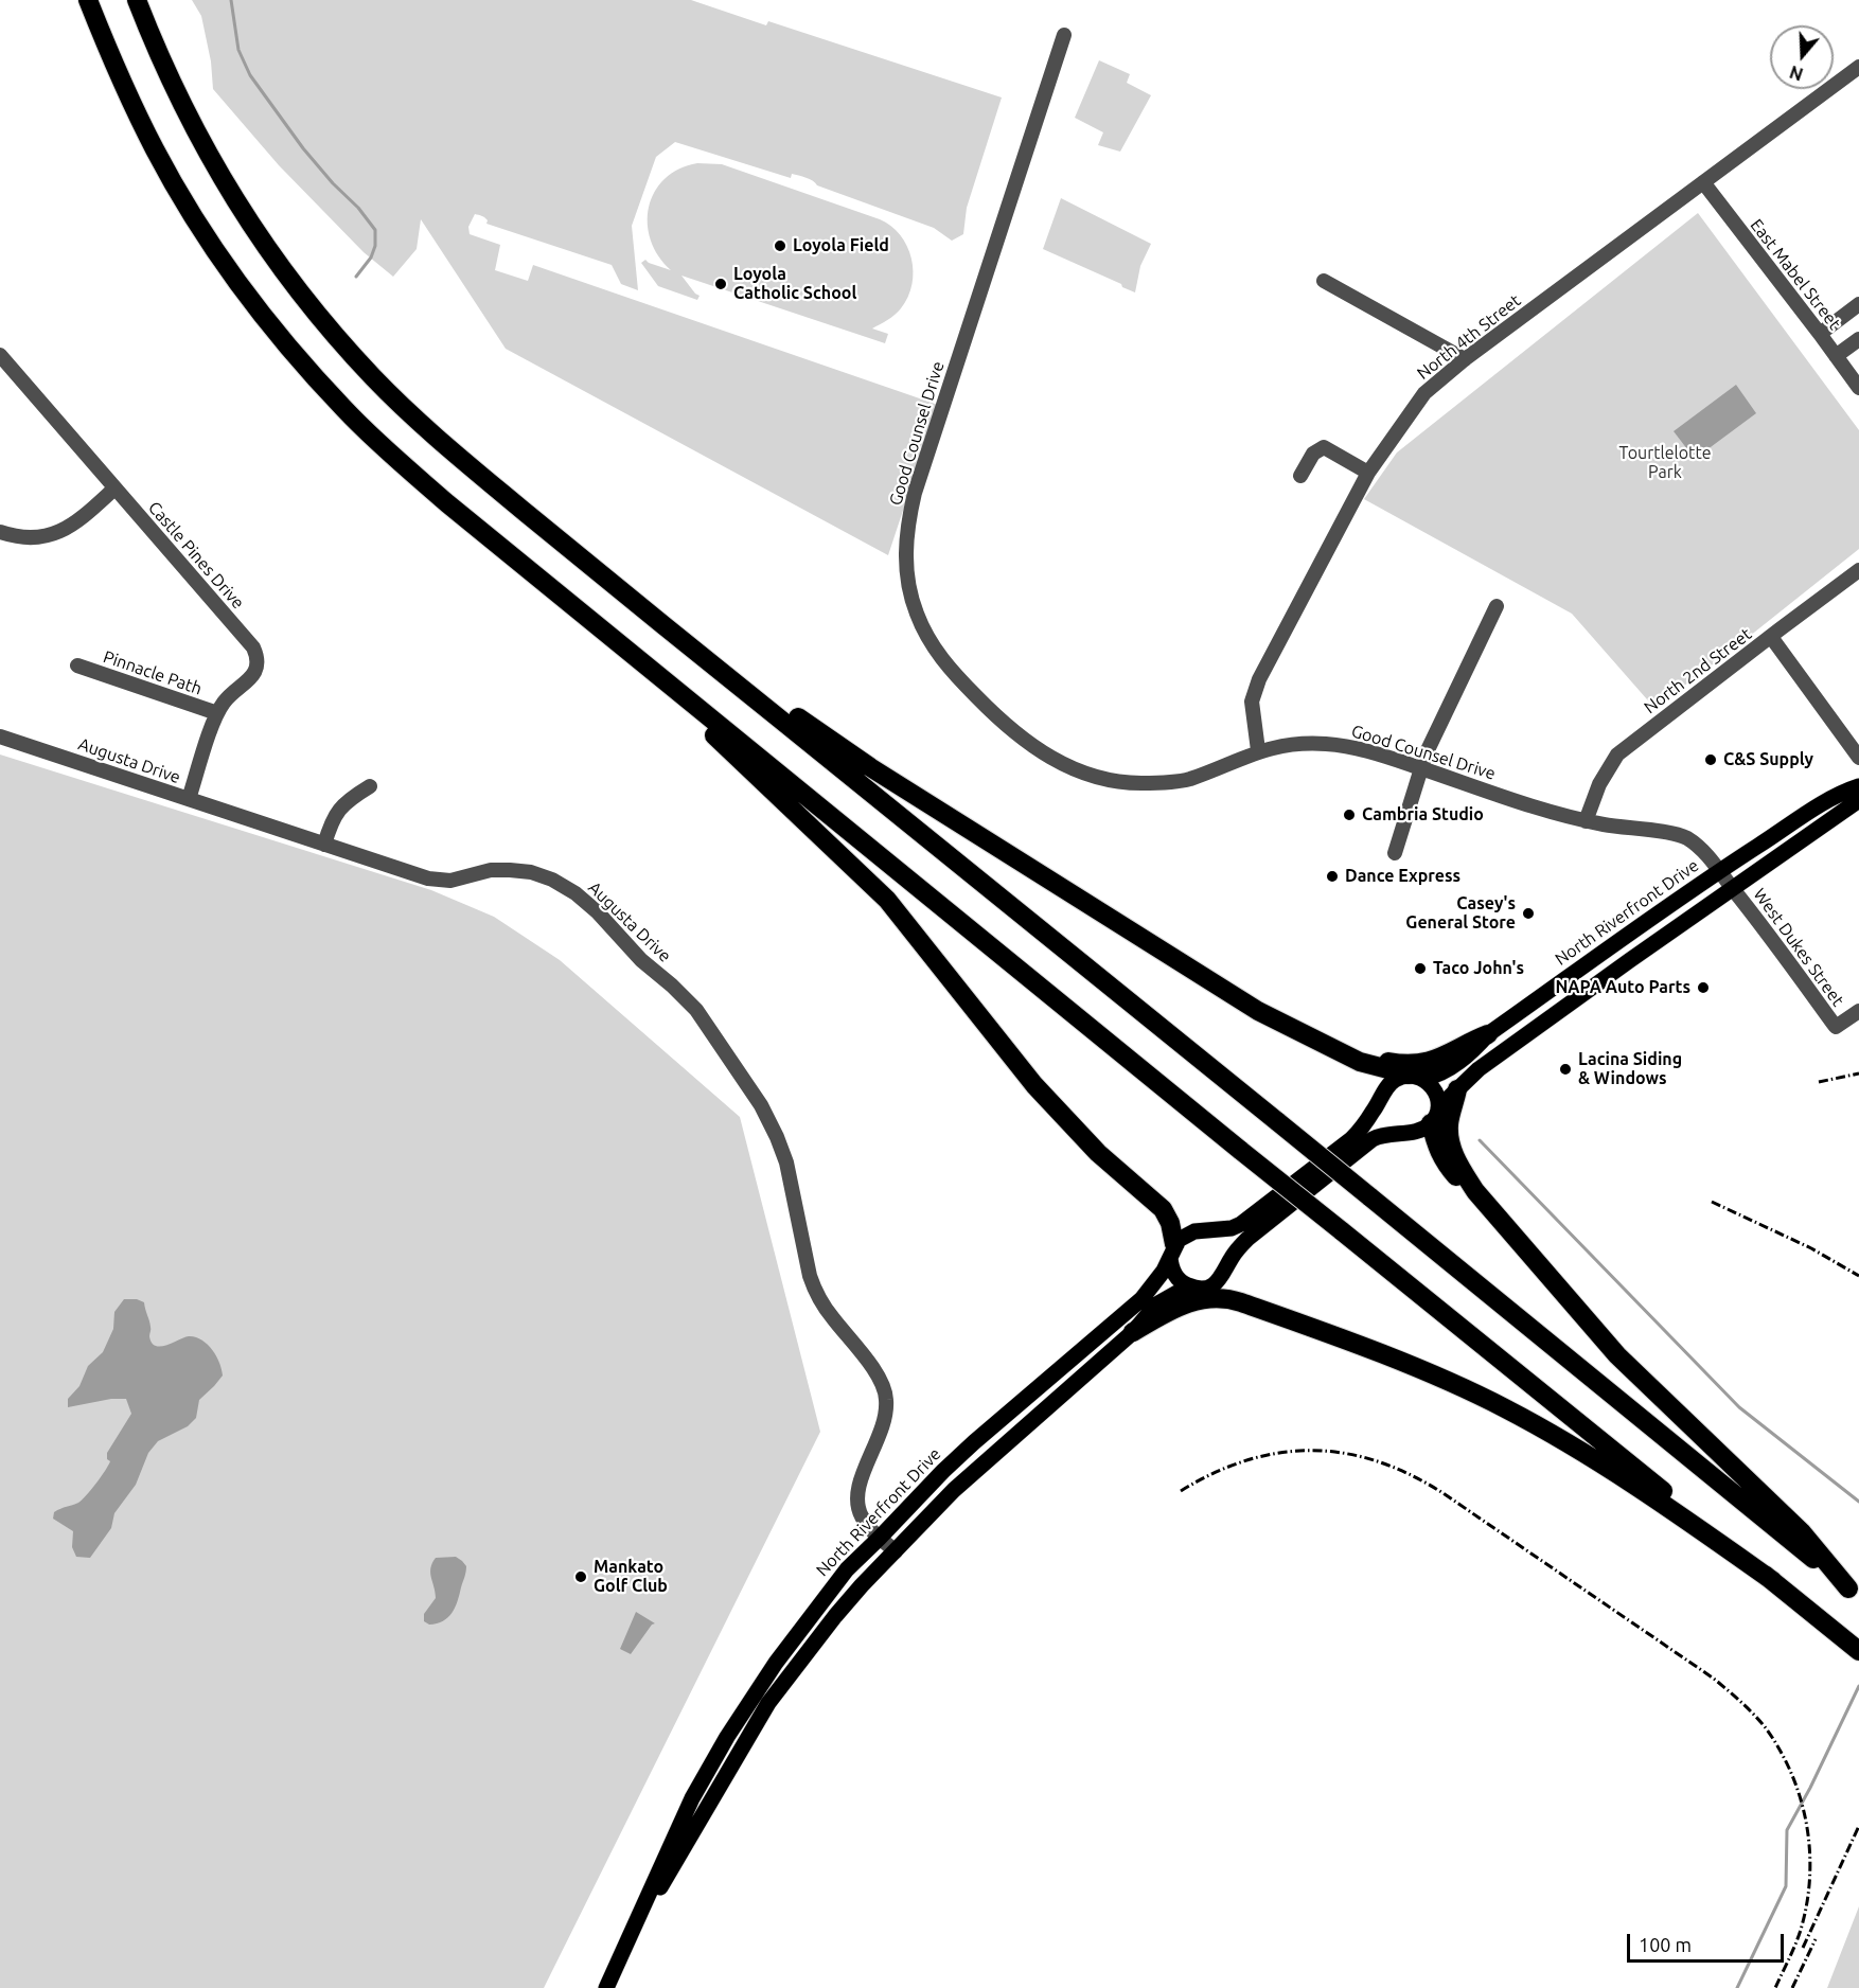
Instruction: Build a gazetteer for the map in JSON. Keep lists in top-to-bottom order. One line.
{"streets":{"main road":["North Riverfront Drive"],"street":["East Mabel Street","North 4th Street","Good Counsel Drive","Castle Pines Drive","North 2nd Street","Pinnacle Path","Augusta Drive","West Dukes Street"]},"crossings":[["East Mabel Street","North 4th Street"],["North 4th Street","Good Counsel Drive"],["Good Counsel Drive","North 2nd Street"],["Good Counsel Drive","North Riverfront Drive"],["Good Counsel Drive","West Dukes Street"],["Castle Pines Drive","Pinnacle Path"],["Castle Pines Drive","Augusta Drive"],["Augusta Drive","North Riverfront Drive"]],"parks":["Tourtlelotte Park"],"places":["Loyola Field","Loyola Catholic School","C&S Supply","Cambria Studio","Dance Express","Casey's General Store","Taco John's","NAPA Auto Parts","Lacina Siding & Windows","Mankato Golf Club"],"scale_bar":"100 m","north":"bottom"}
